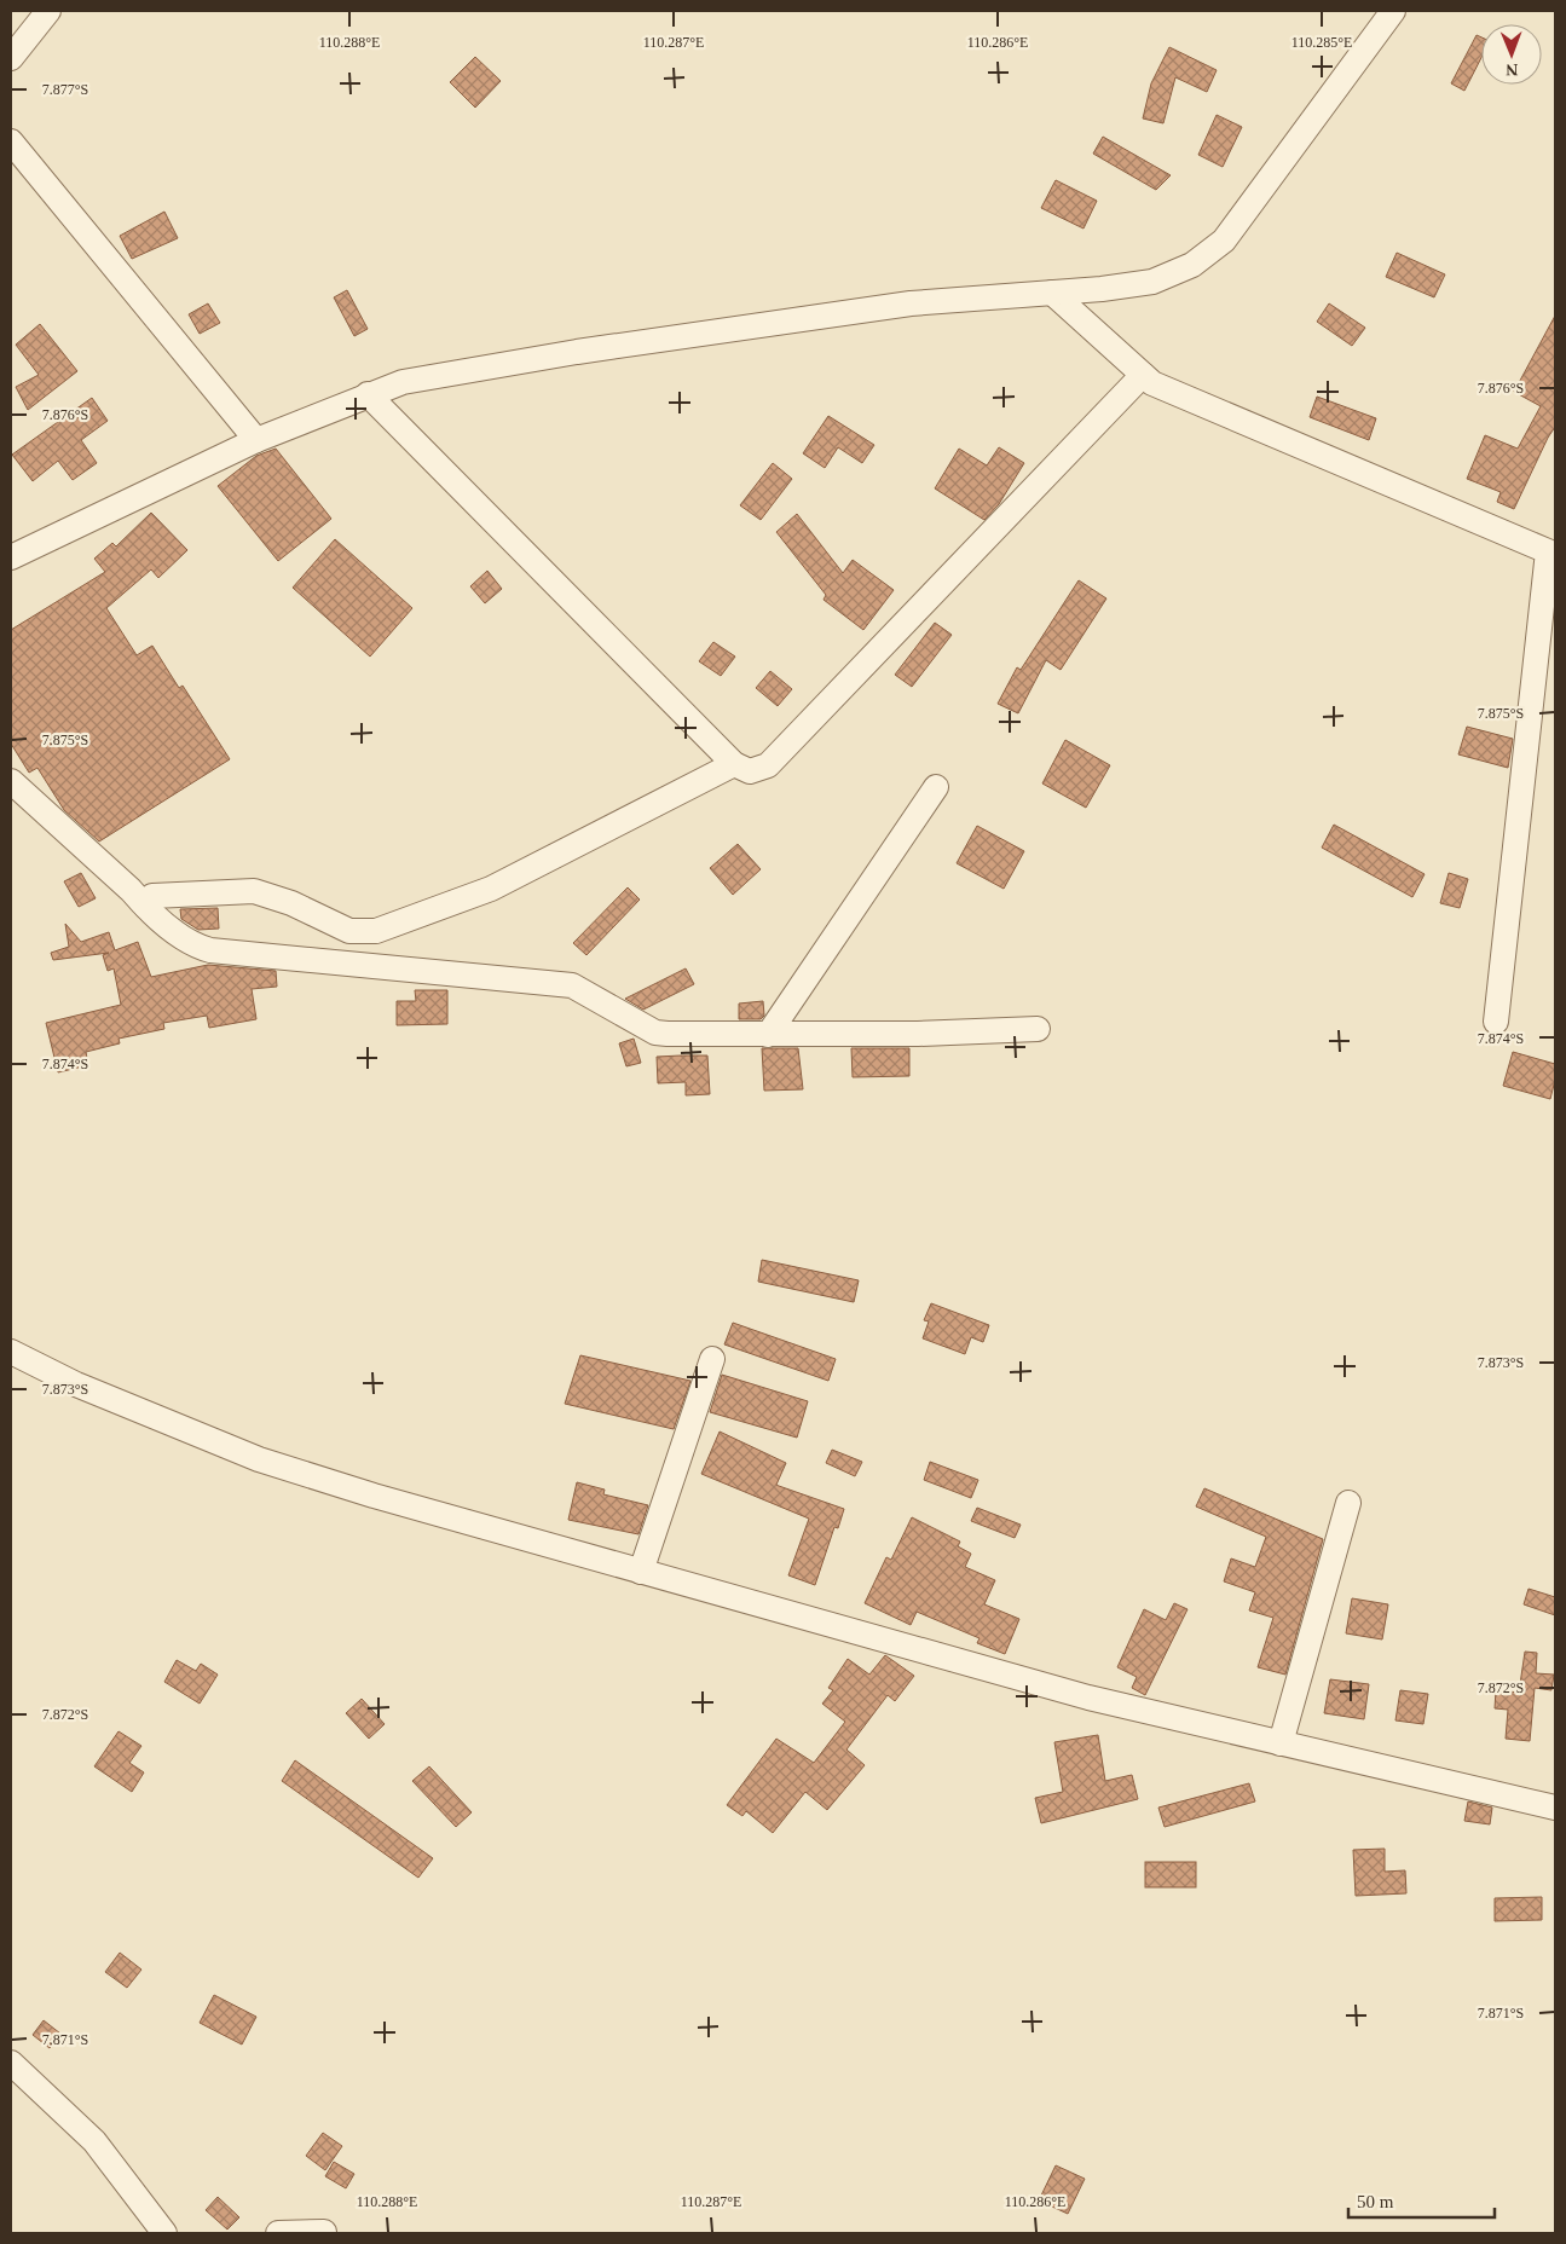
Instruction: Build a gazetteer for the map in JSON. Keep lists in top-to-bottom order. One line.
{"scale_bar":"50 m","north":"bottom","coordinates":["110.288°E","110.287°E","110.286°E","110.285°E","7.877°S","7.876°S","7.875°S","7.874°S","7.873°S","7.872°S","7.871°S"]}
